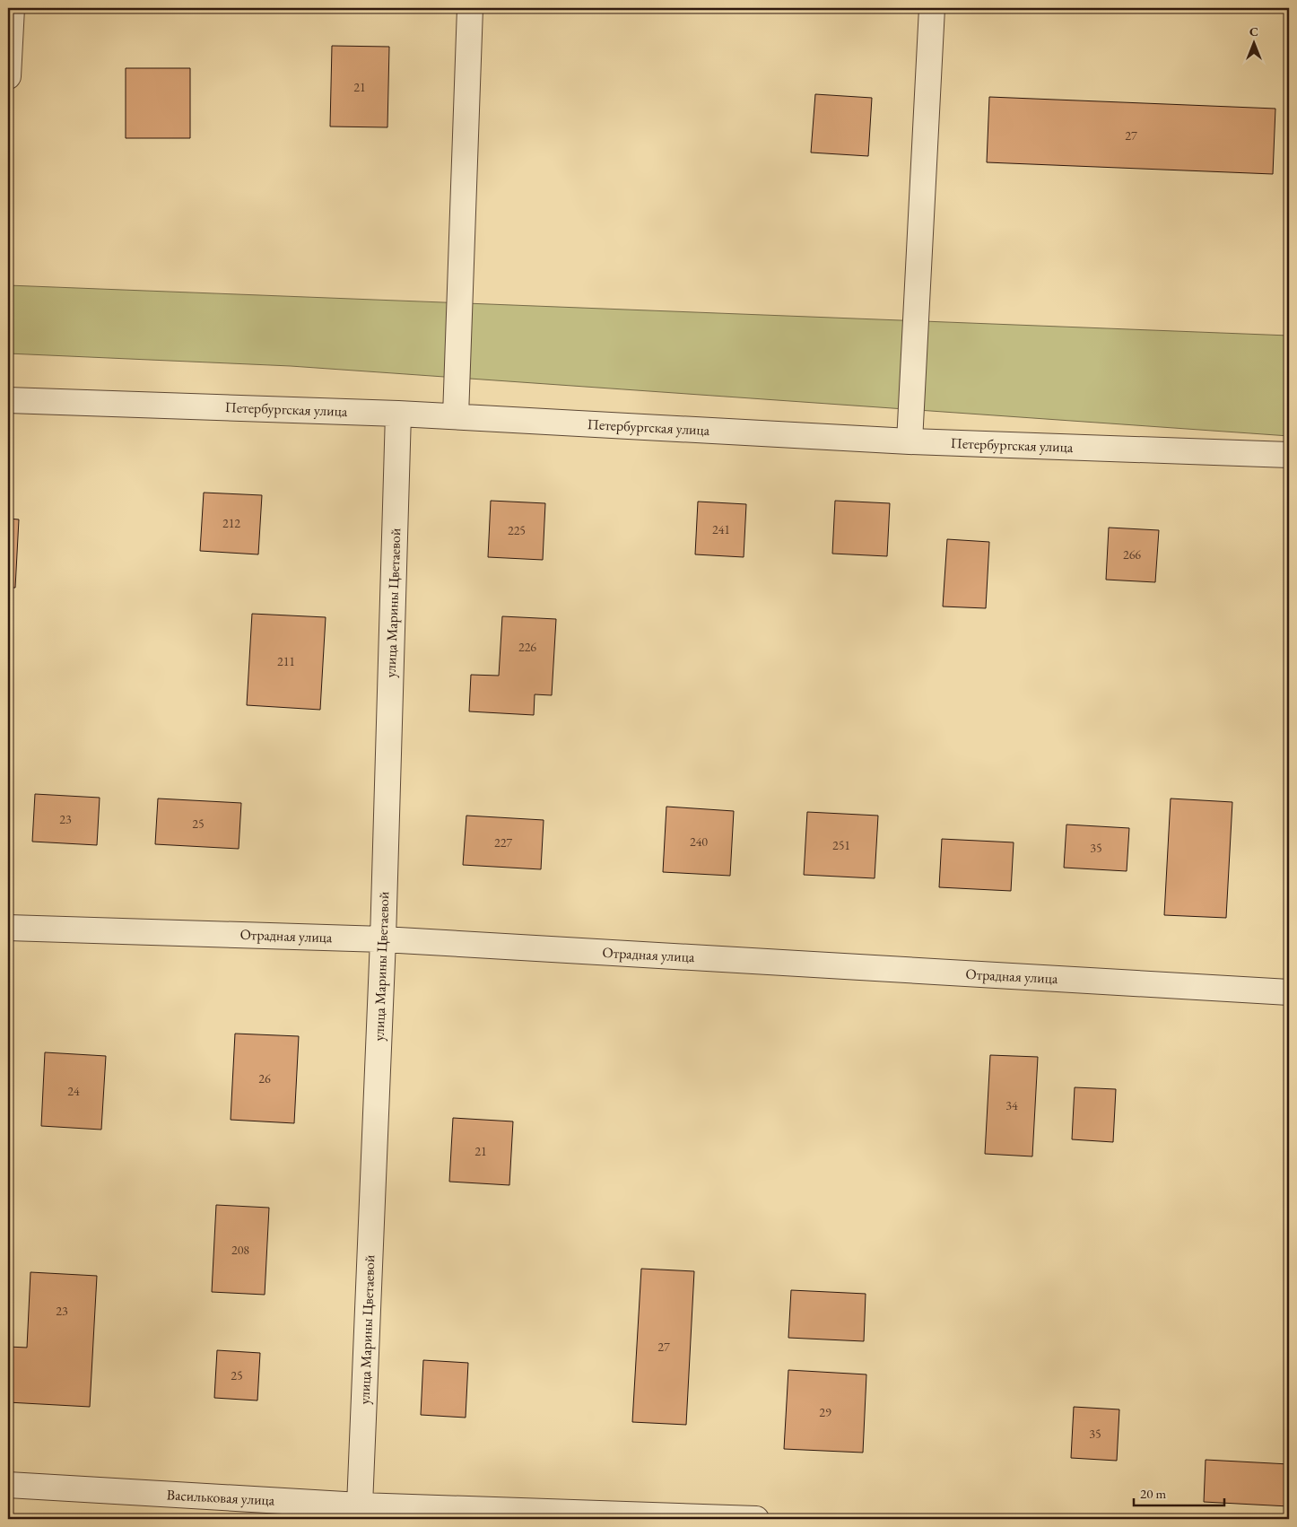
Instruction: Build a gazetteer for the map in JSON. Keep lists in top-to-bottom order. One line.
{"streets":{"street":["Петербургская улица","улица Марины Цветаевой","Отрадная улица","Васильковая улица"]},"crossings":[["Петербургская улица","улица Марины Цветаевой"],["улица Марины Цветаевой","Отрадная улица"],["улица Марины Цветаевой","Васильковая улица"]],"house_numbers":["21","27","212","241","225","266","226","211","23","25","240","227","251","35","26","24","34","21","208","23","27","25","29","35"],"scale_bar":"20 m","north":"top"}
